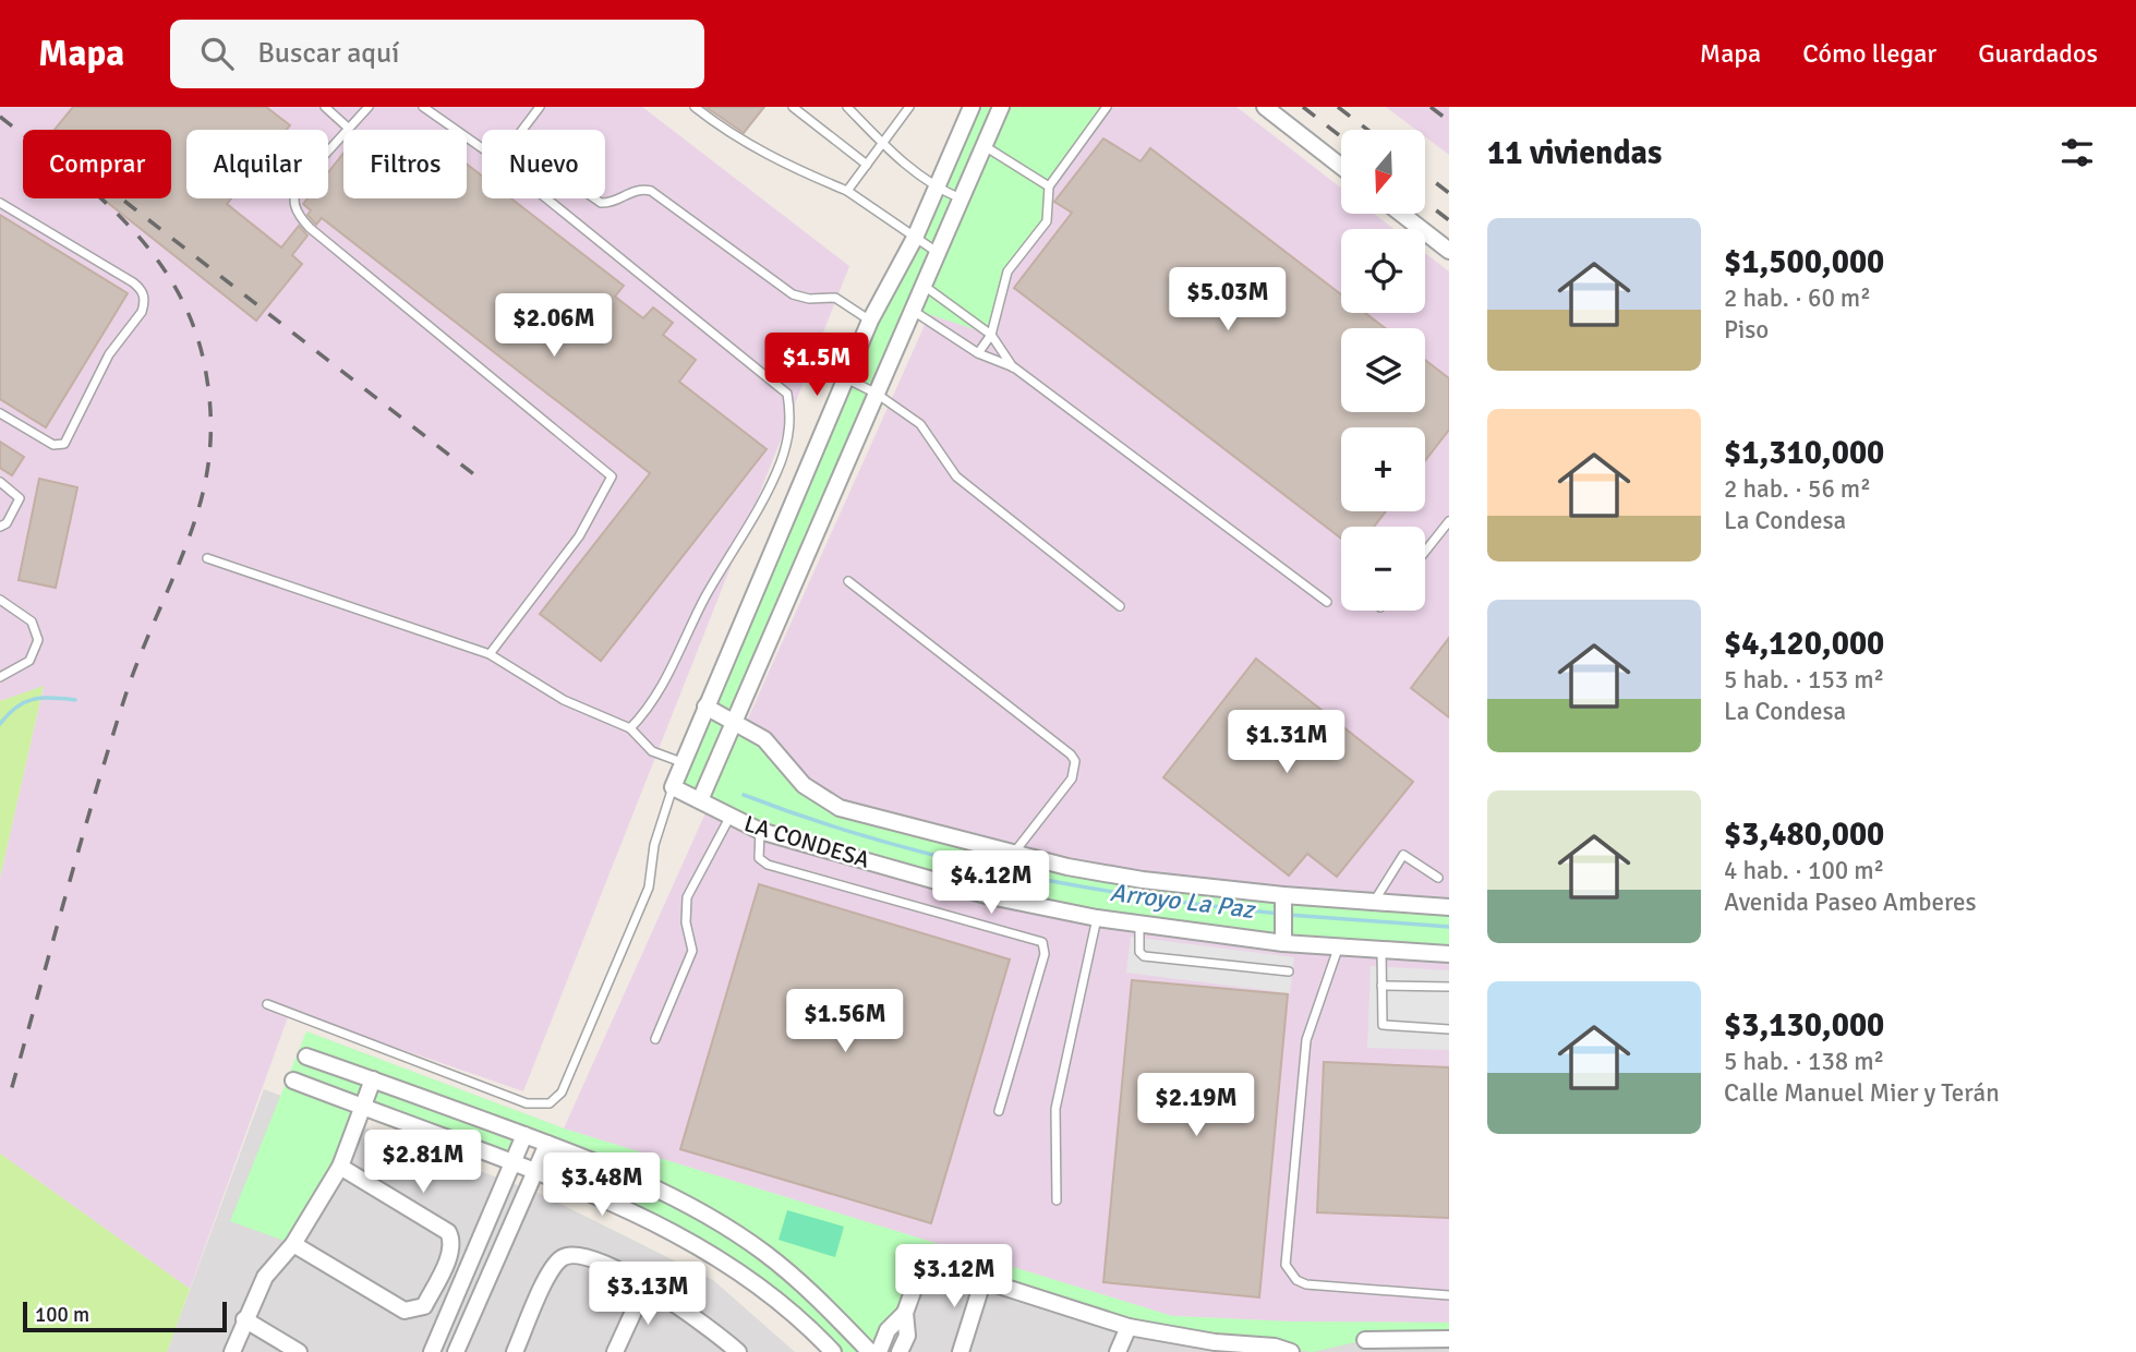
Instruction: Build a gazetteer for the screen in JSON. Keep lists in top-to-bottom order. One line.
{"streets":{"street":["LA CONDESA"]},"water":["Arroyo La Paz"],"scale_bar":"100 m","north":"bottom","page":{"header":"Mapa","search":"Buscar aquí","nav":["Mapa","Cómo llegar","Guardados"],"heading":"11 viviendas","map_buttons":["+","−"],"chip":["Comprar","Alquilar","Filtros","Nuevo"],"list":[{"name":"$1,500,000","note":"2 hab. · 60 m² · Piso"},{"name":"$1,310,000","note":"2 hab. · 56 m² · La Condesa"},{"name":"$4,120,000","note":"5 hab. · 153 m² · La Condesa"},{"name":"$3,480,000","note":"4 hab. · 100 m² · Avenida Paseo Amberes"},{"name":"$3,130,000","note":"5 hab. · 138 m² · Calle Manuel Mier y Terán"}],"price":["$5.03M","$2.06M","$1.5M","$1.31M","$4.12M","$1.56M","$2.19M","$2.81M","$3.48M","$3.12M","$3.13M"],"scale":"100 m"}}
